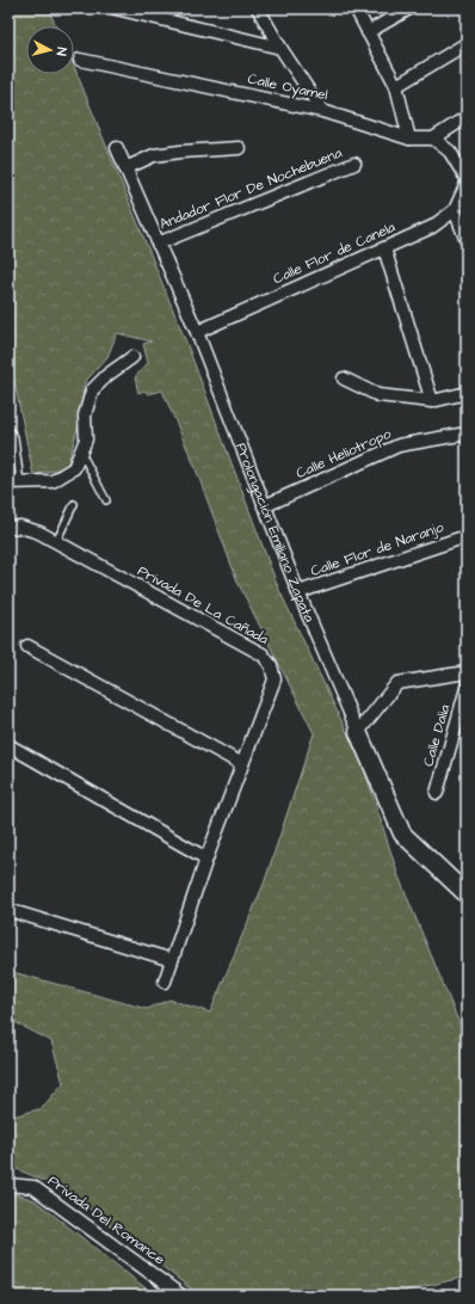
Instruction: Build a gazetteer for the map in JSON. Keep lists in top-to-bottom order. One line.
{"streets":{"main road":["Prolongación Emiliano Zapata"],"street":["Calle Oyamel","Andador Flor De Nochebuena","Calle Flor de Canela","Calle Heliotropo","Calle Flor de Naranjo","Privada De La Cañada","Calle Dalia","Privada Del Romance"]},"crossings":[["Andador Flor De Nochebuena","Prolongación Emiliano Zapata"],["Calle Flor de Canela","Prolongación Emiliano Zapata"],["Calle Heliotropo","Prolongación Emiliano Zapata"],["Prolongación Emiliano Zapata","Calle Flor de Naranjo"]],"north":"right"}
